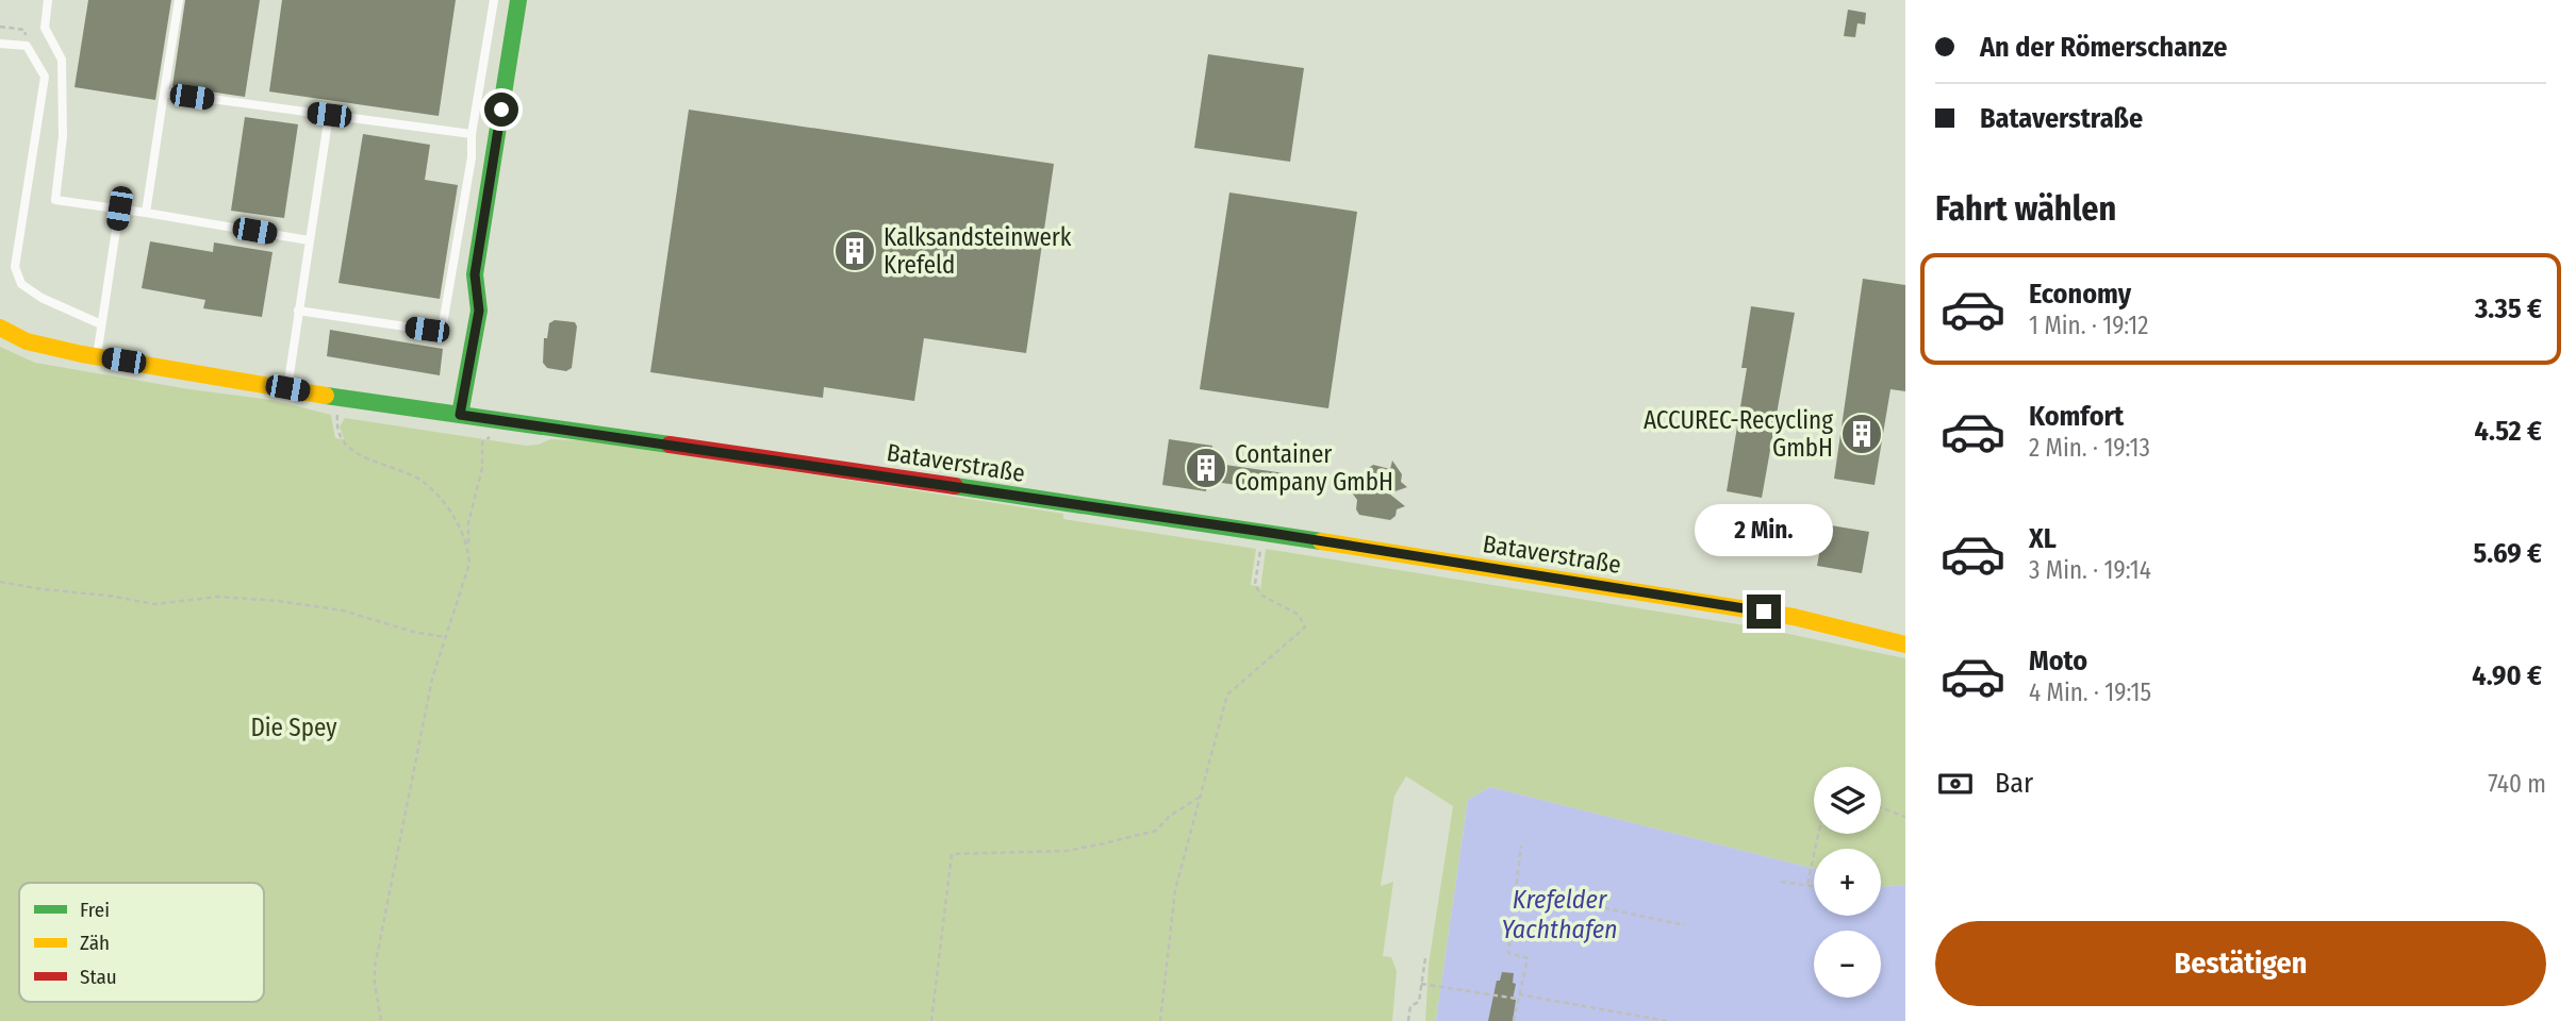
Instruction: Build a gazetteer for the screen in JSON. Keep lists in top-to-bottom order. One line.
{"streets":{"street":["Bataverstraße"]},"water":["Krefelder Yachthafen"],"parks":["Die Spey"],"places":{"building":["Kalksandsteinwerk Krefeld","ACCUREC-Recycling GmbH","Container Company GmbH"]},"legend":["Frei","Zäh","Stau"],"page":{"banner":["An der Römerschanze","Bataverstraße"],"heading":"Fahrt wählen","list":[{"name":"Economy","note":"1 Min. · 19:12","value":"3.35 €"},{"name":"Komfort","note":"2 Min. · 19:13","value":"4.52 €"},{"name":"XL","note":"3 Min. · 19:14","value":"5.69 €"},{"name":"Moto","note":"4 Min. · 19:15","value":"4.90 €"}],"bubble":"2 Min.","pay":["Bar","740 m"],"map_buttons":["+","−"],"buttons":"Bestätigen"}}
